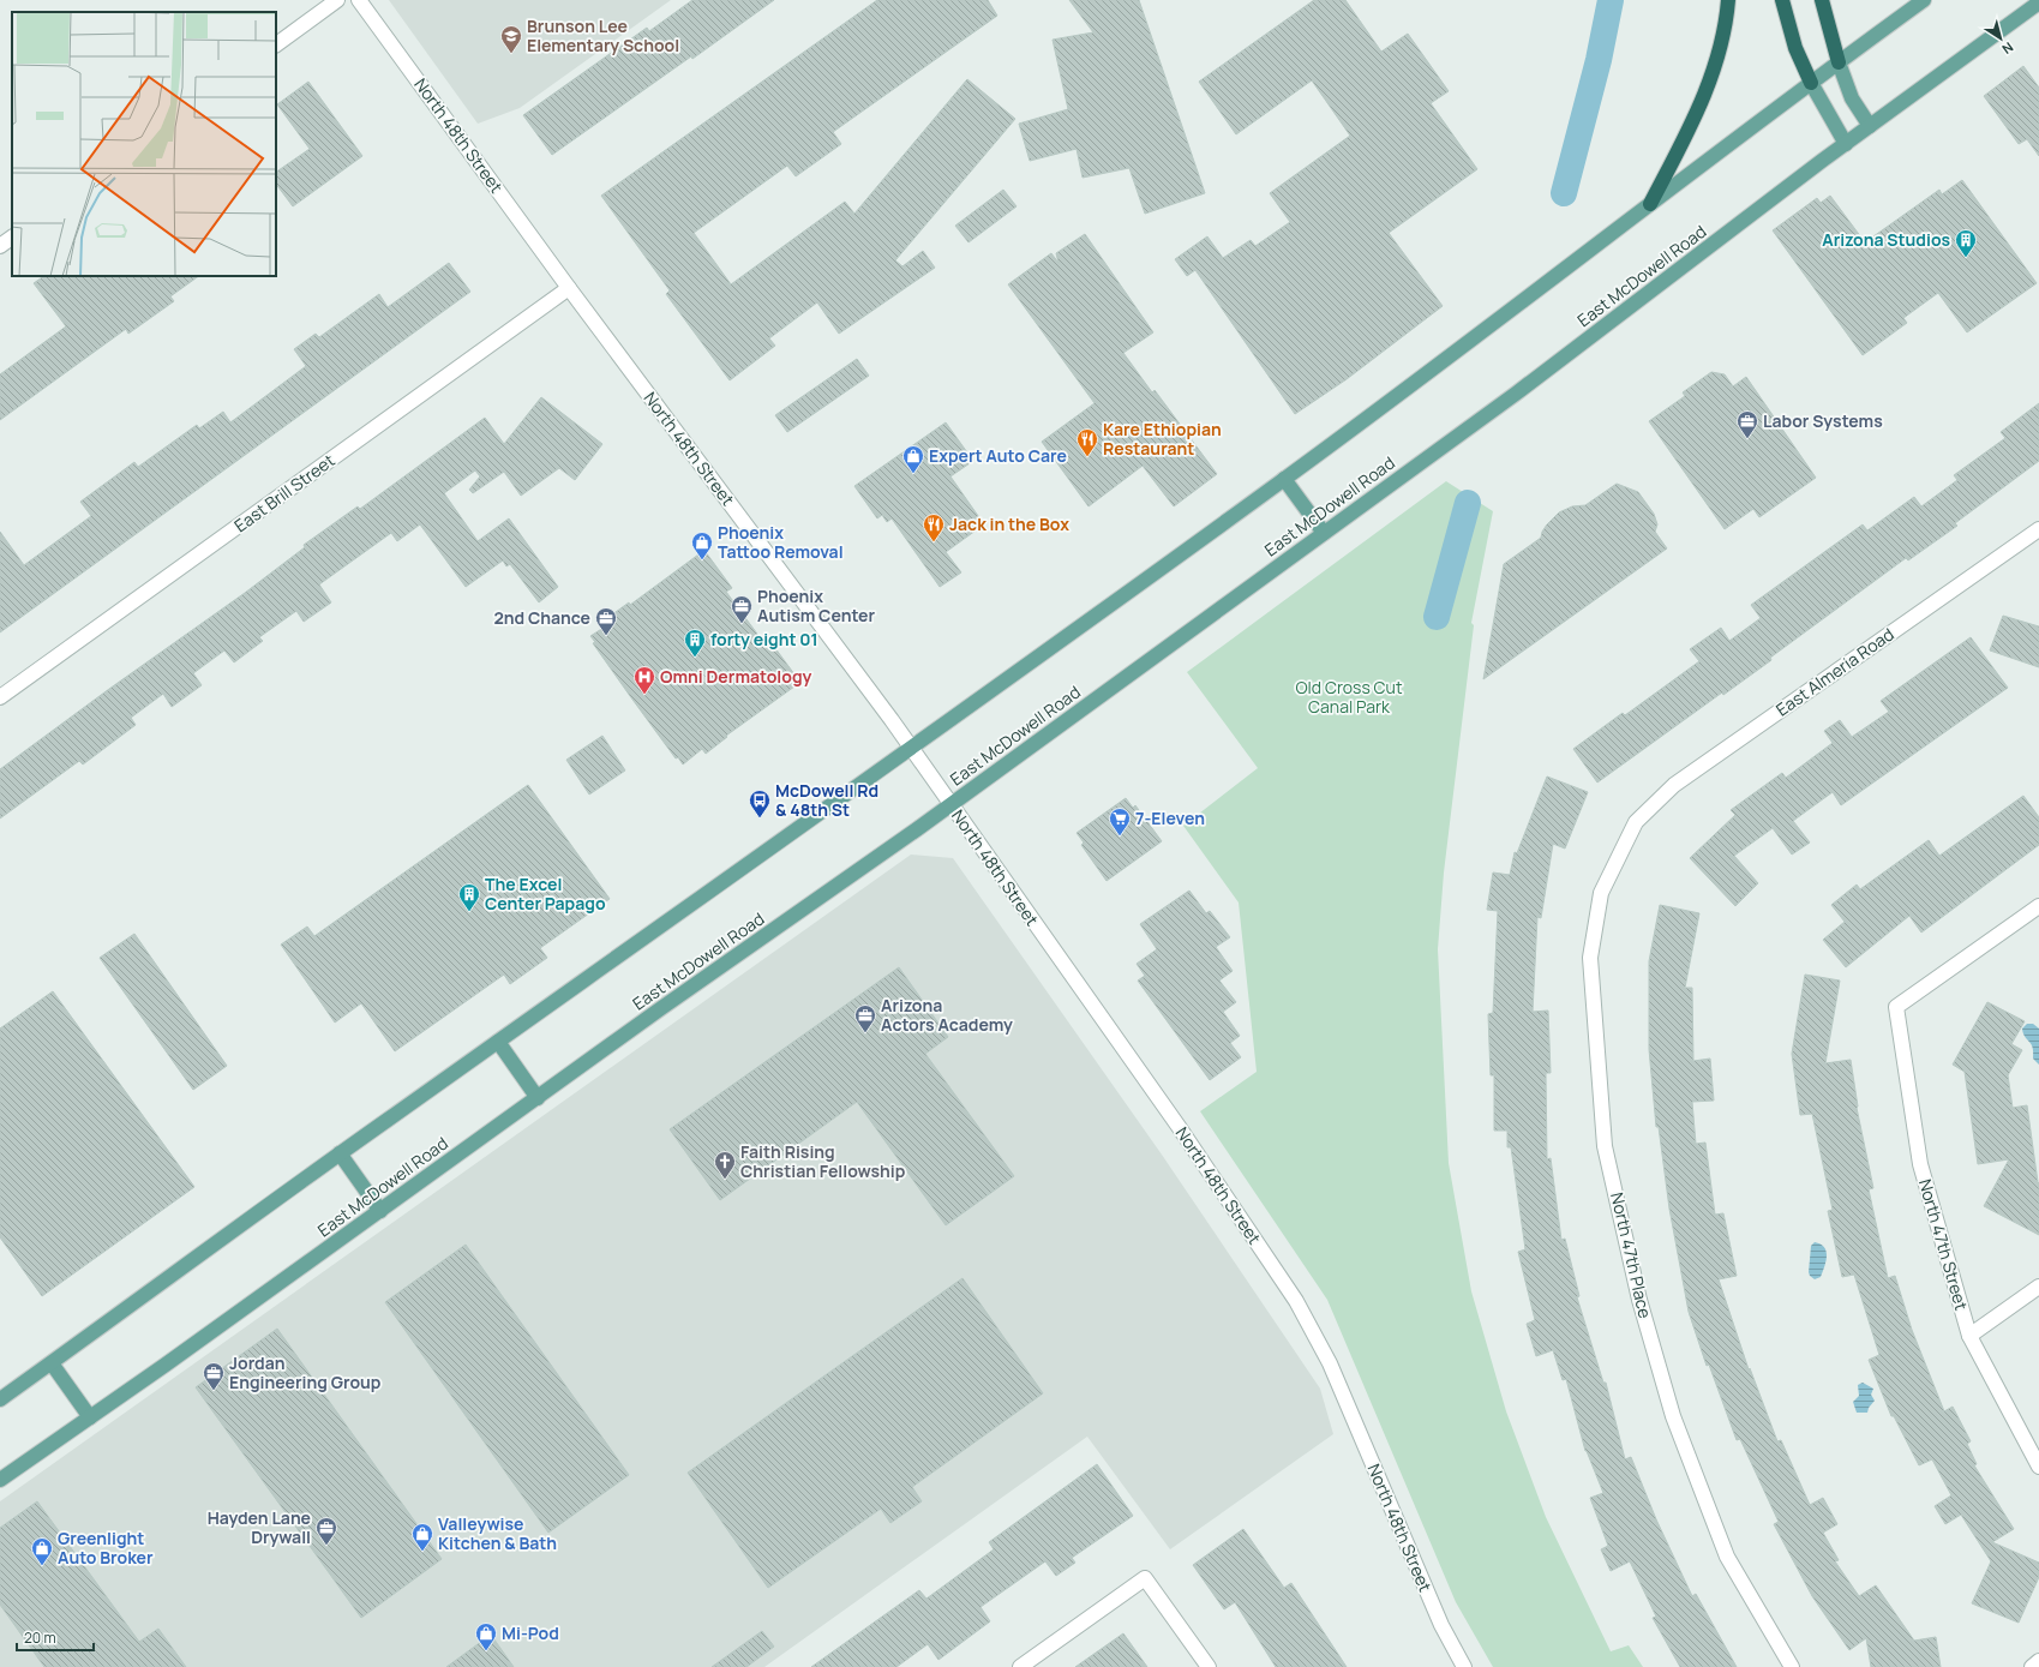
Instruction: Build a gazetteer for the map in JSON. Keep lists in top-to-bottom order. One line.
{"streets":{"main road":["East McDowell Road"],"street":["North 48th Street","East Brill Street","East Almeria Road","North 47th Street","North 47th Place"]},"crossings":[["North 48th Street","East McDowell Road"],["North 48th Street","East Brill Street"],["East Almeria Road","North 47th Place"]],"parks":["Old Cross Cut Canal Park"],"places":{"school or university":["Brunson Lee Elementary School"],"building":["Arizona Studios","forty eight 01","The Excel Center Papago"],"office":["Labor Systems","Phoenix Autism Center","2nd Chance","Arizona Actors Academy","Jordan Engineering Group","Hayden Lane Drywall"],"restaurant":["Kare Ethiopian Restaurant","Jack in the Box"],"shop":["Expert Auto Care","Phoenix Tattoo Removal","Valleywise Kitchen & Bath","Greenlight Auto Broker","Mi-Pod"],"hospital":["Omni Dermatology"],"bus stop":["McDowell Rd & 48th St"],"supermarket":["7-Eleven"],"church":["Faith Rising Christian Fellowship"]},"scale_bar":"20 m","north":"bottom right"}
